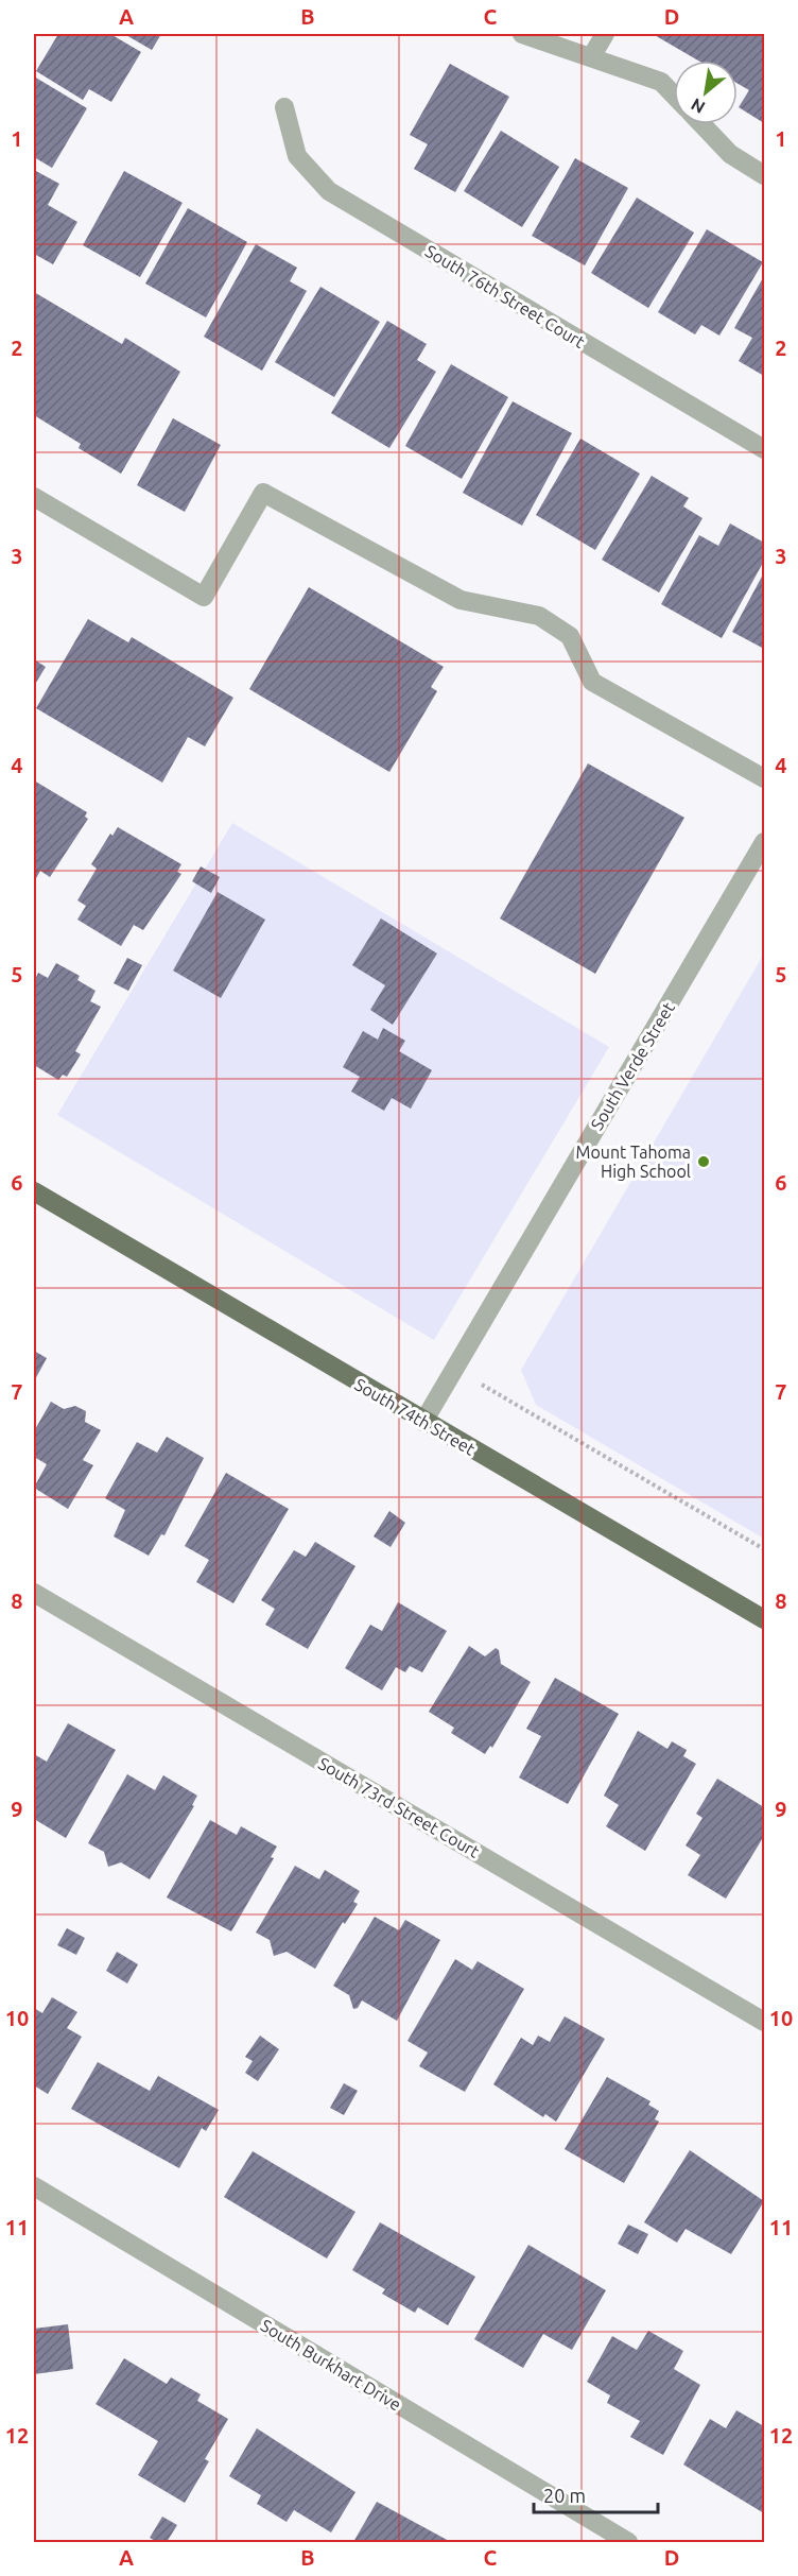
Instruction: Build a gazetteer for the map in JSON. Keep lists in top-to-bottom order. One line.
{"streets":{"main road":["South 74th Street"],"street":["South 76th Street Court","South Verde Street","South 73rd Street Court","South Burkhart Drive"]},"crossings":[["South Verde Street","South 74th Street"]],"places":["Mount Tahoma High School"],"scale_bar":"20 m","north":"bottom left","grid":{"columns":["A","B","C","D"],"rows":["1","2","3","4","5","6","7","8","9","10","11","12"]}}
